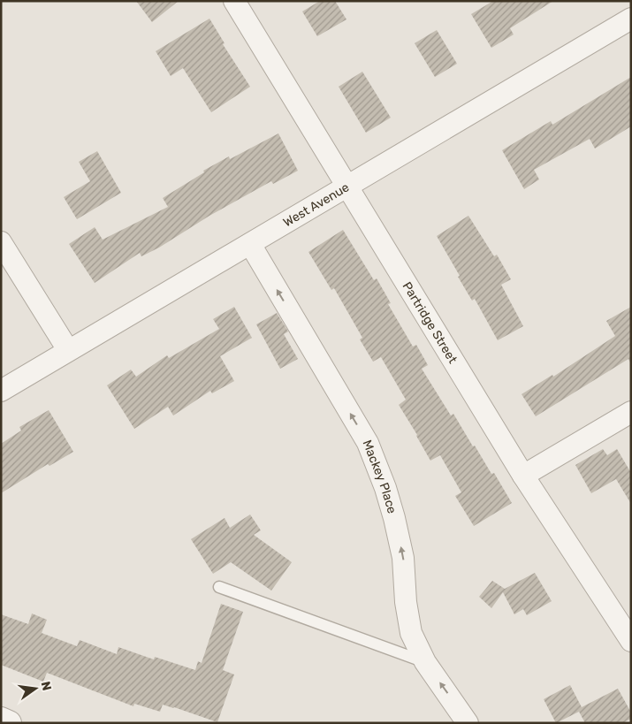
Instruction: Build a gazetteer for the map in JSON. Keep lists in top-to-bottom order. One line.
{"streets":{"street":["West Avenue","Partridge Street","Mackey Place"]},"crossings":[["West Avenue","Partridge Street"],["West Avenue","Mackey Place"]],"one_way":["Mackey Place"],"north":"right"}
